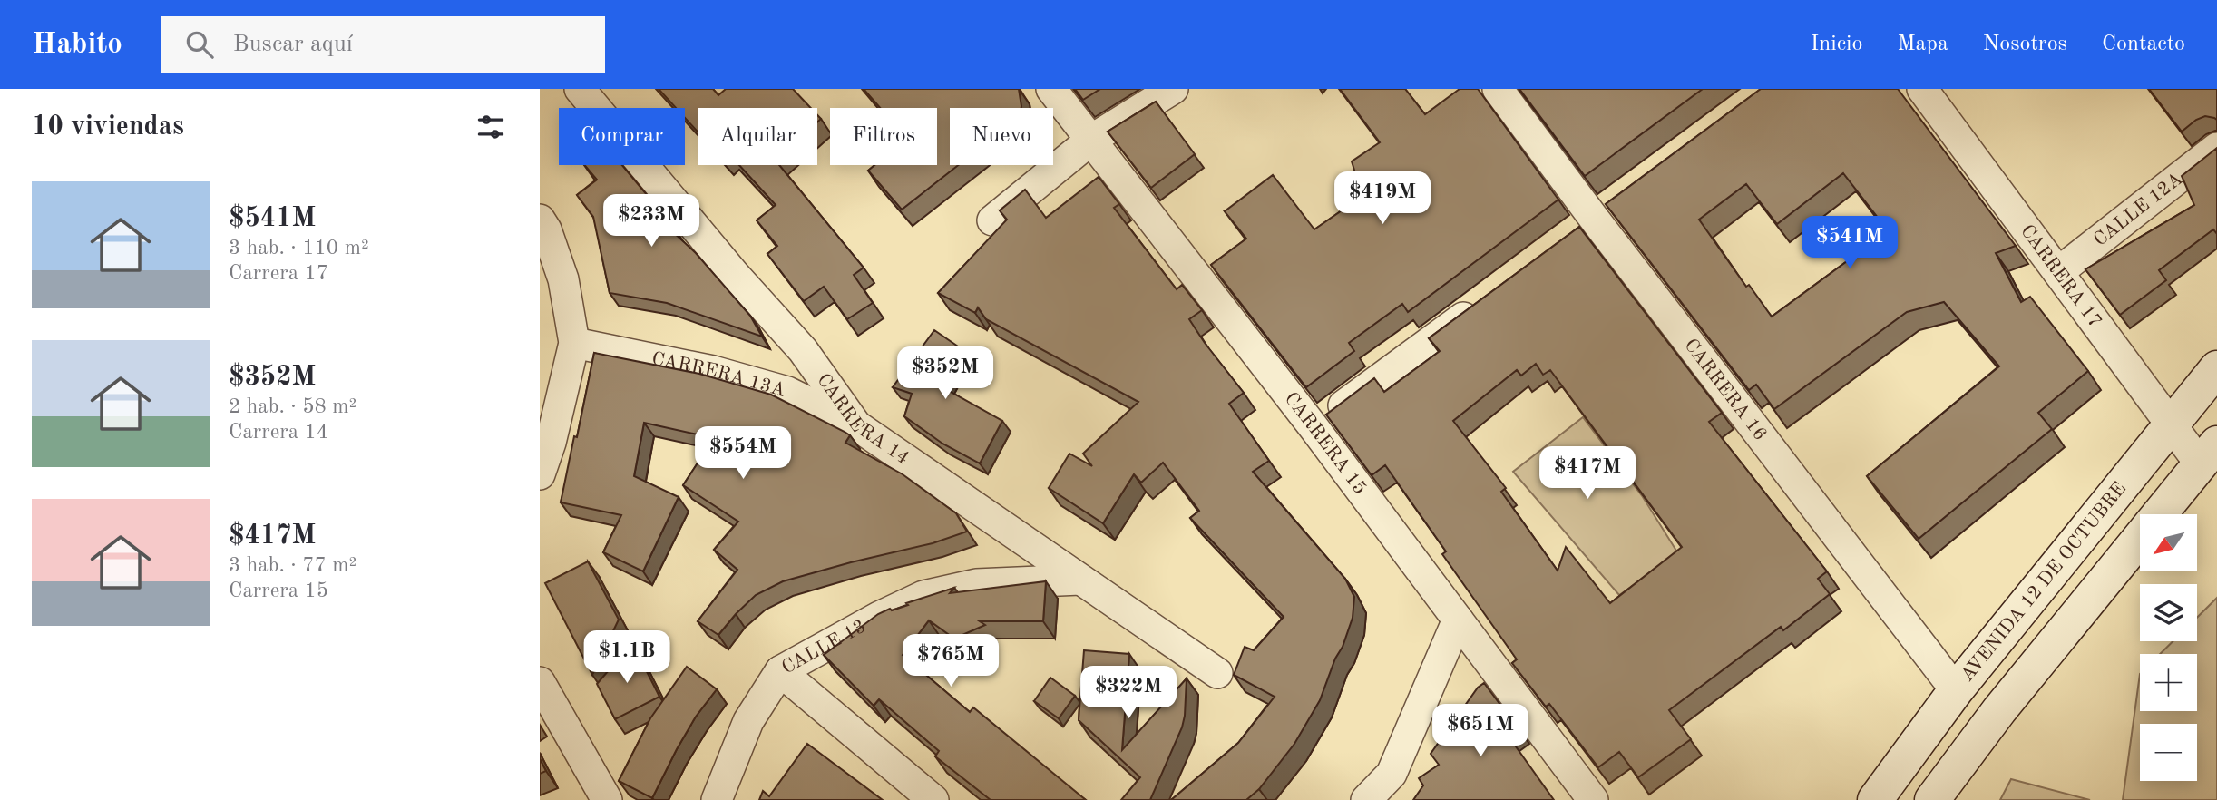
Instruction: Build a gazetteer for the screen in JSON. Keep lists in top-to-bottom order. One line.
{"streets":{"main road":["AVENIDA 12 DE OCTUBRE"],"street":["CALLE 12A","CARRERA 17","CARRERA 13A","CARRERA 16","CARRERA 14","CARRERA 15","CALLE 13"]},"crossings":[["CALLE 12A","CARRERA 17"],["CARRERA 17","AVENIDA 12 DE OCTUBRE"],["CARRERA 13A","CARRERA 14"],["CARRERA 16","AVENIDA 12 DE OCTUBRE"],["CARRERA 14","CALLE 13"]],"north":"bottom left","page":{"header":"Habito","search":"Buscar aquí","nav":["Inicio","Mapa","Nosotros","Contacto"],"heading":"10 viviendas","chip":["Comprar","Alquilar","Filtros","Nuevo"],"list":[{"name":"$541M","note":"3 hab. · 110 m² · Carrera 17"},{"name":"$352M","note":"2 hab. · 58 m² · Carrera 14"},{"name":"$417M","note":"3 hab. · 77 m² · Carrera 15"}],"price":["$419M","$233M","$541M","$352M","$554M","$417M","$1.1B","$765M","$322M","$651M"],"map_buttons":["+","−"]}}
